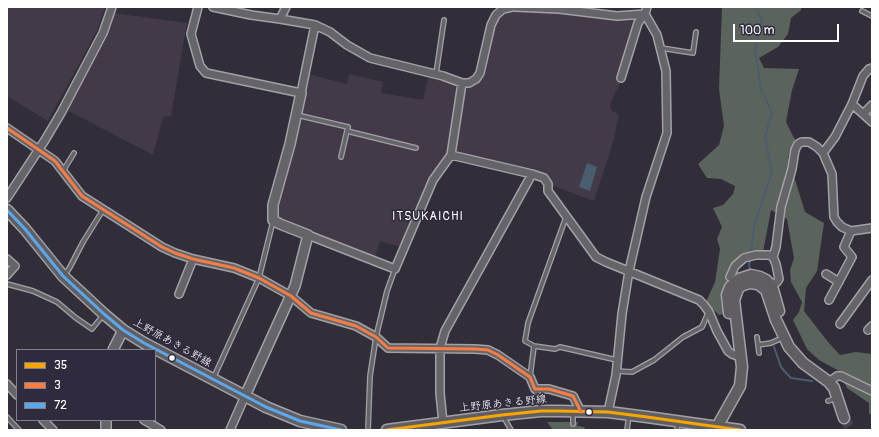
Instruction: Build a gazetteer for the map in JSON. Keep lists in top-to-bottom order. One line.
{"streets":{"main road":["上野原あきる野線"]},"districts":["ITSUKAICHI"],"lines":["transit line 3","transit line 72","transit line 35"],"legend":["35","3","72"],"scale_bar":"100 m"}
